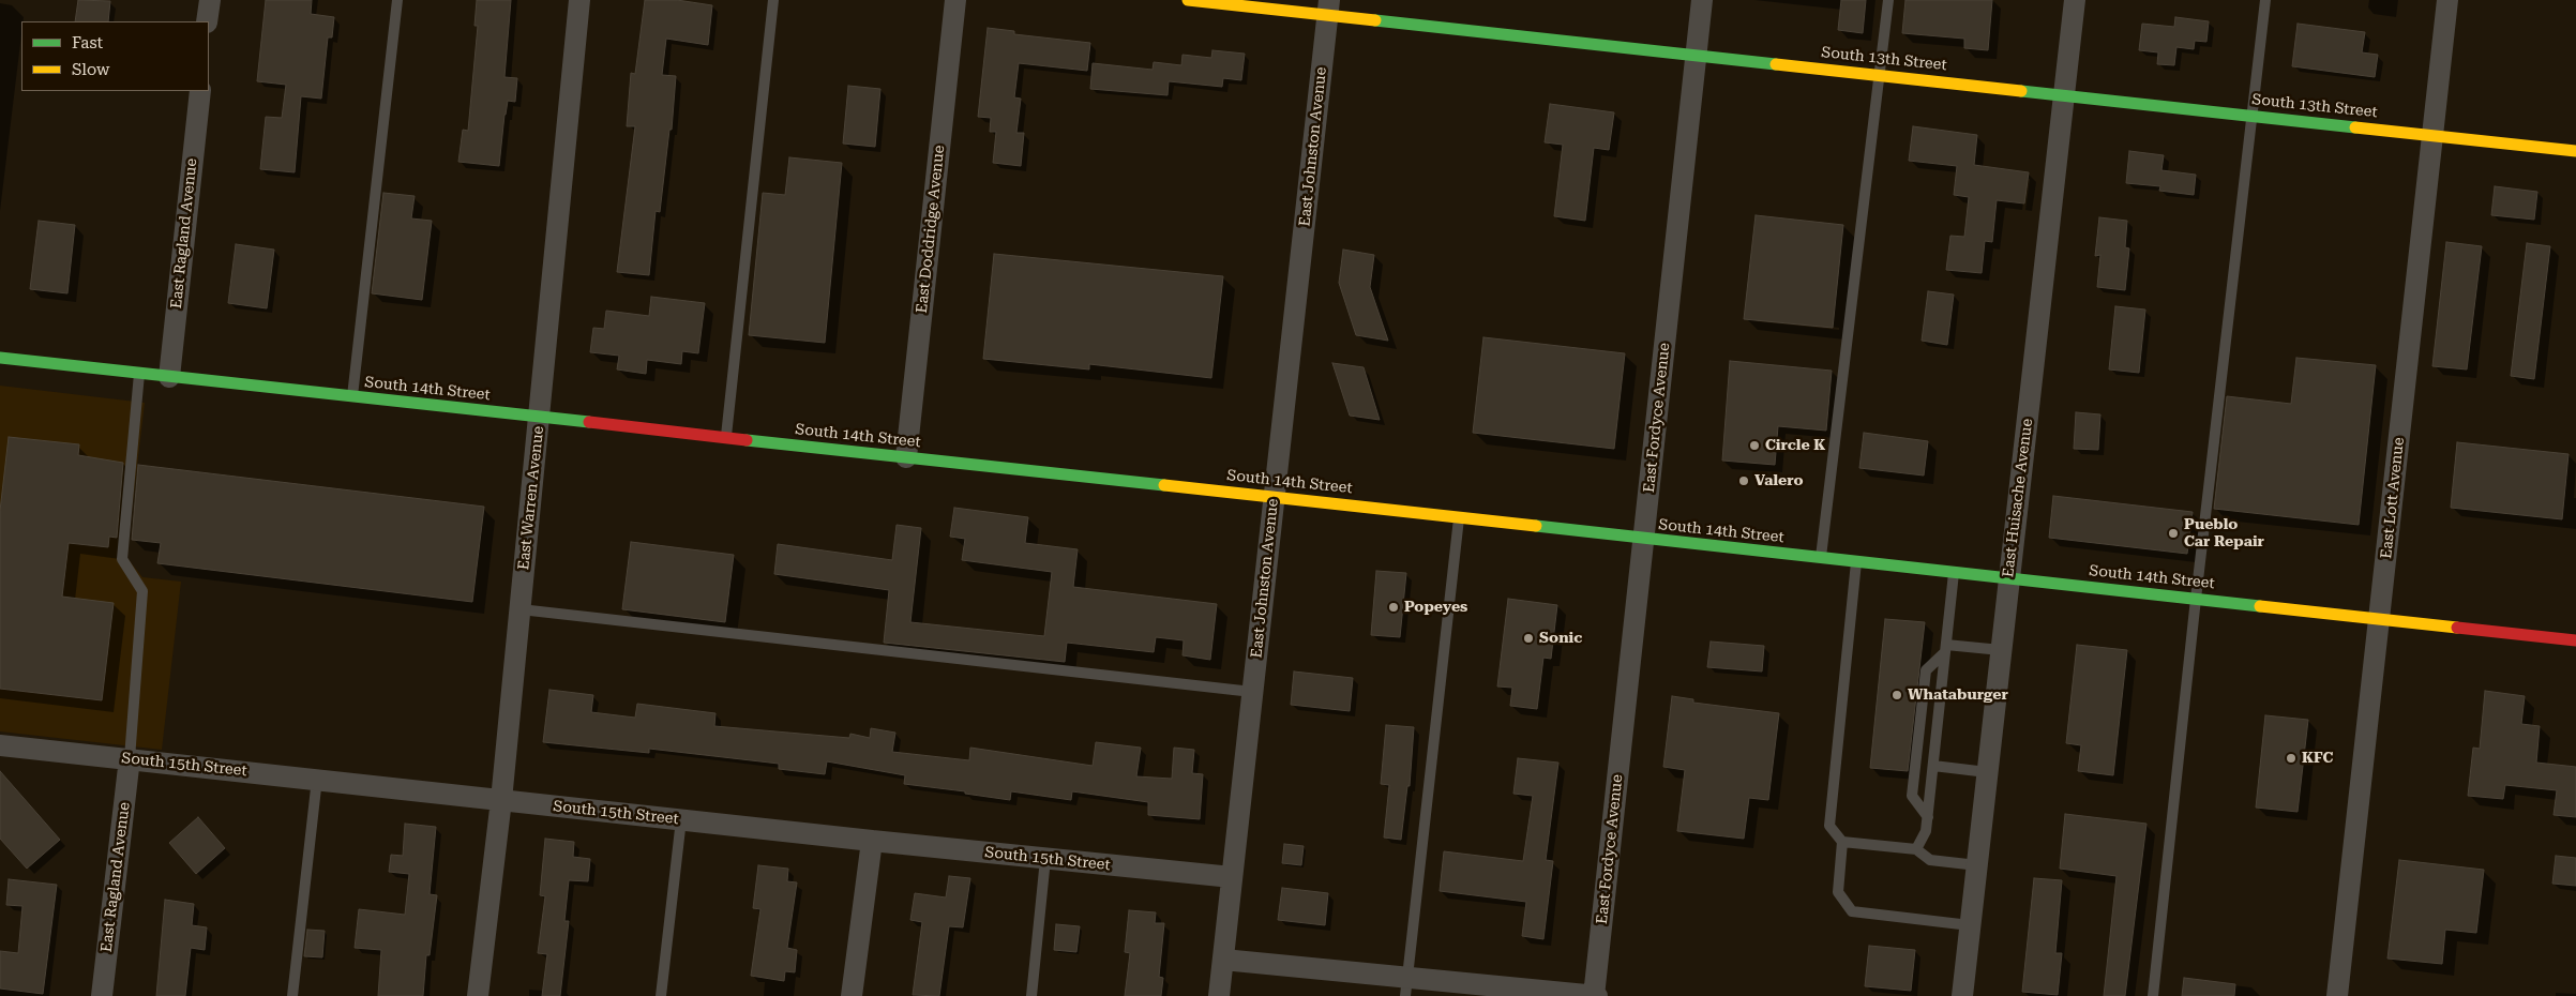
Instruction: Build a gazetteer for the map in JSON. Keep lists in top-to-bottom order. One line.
{"streets":{"main road":["South 13th Street","South 14th Street"],"street":["East Johnston Avenue","East Doddridge Avenue","East Ragland Avenue","East Fordyce Avenue","East Warren Avenue","East Huisache Avenue","East Lott Avenue","South 15th Street"]},"crossings":[["South 13th Street","East Johnston Avenue"],["South 13th Street","East Fordyce Avenue"],["South 13th Street","East Huisache Avenue"],["South 13th Street","East Lott Avenue"],["East Johnston Avenue","South 14th Street"],["East Johnston Avenue","South 15th Street"],["East Doddridge Avenue","South 14th Street"],["East Ragland Avenue","South 14th Street"],["East Ragland Avenue","South 15th Street"],["South 14th Street","East Fordyce Avenue"],["South 14th Street","East Warren Avenue"],["South 14th Street","East Huisache Avenue"],["South 14th Street","East Lott Avenue"],["East Warren Avenue","South 15th Street"]],"places":["Circle K","Valero","Pueblo Car Repair","Popeyes","Sonic","Whataburger","KFC"],"legend":["Fast","Slow"]}
